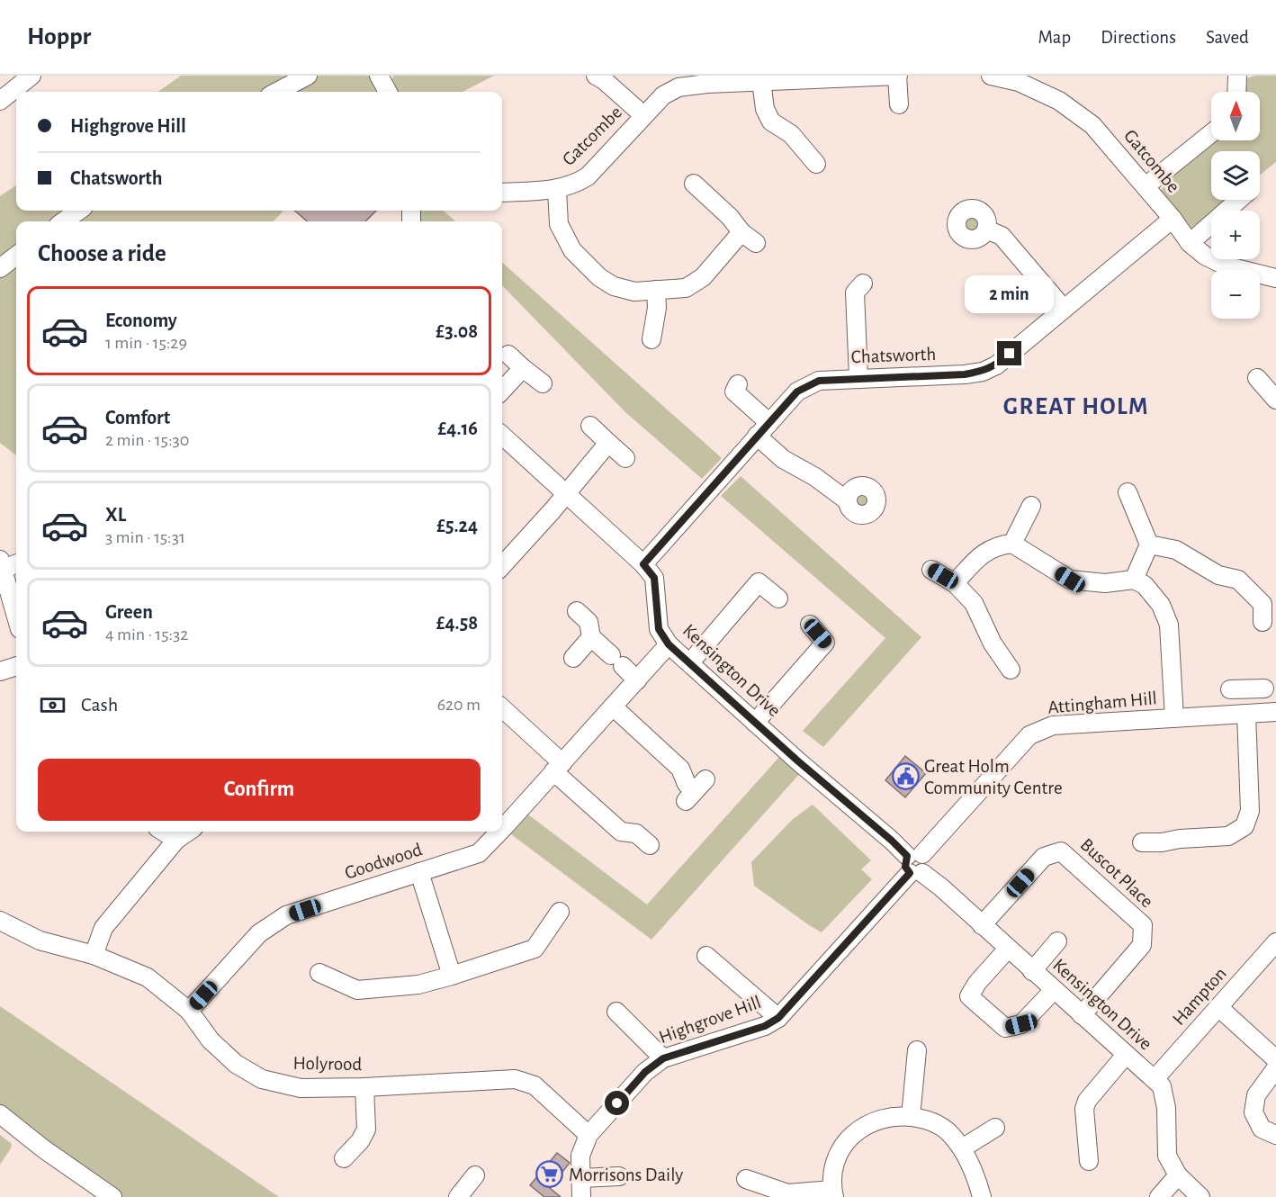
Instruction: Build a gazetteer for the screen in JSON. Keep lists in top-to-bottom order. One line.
{"streets":{"street":["Gatcombe","Chatsworth","Kensington Drive","Attingham Hill","Goodwood","Buscot Place","Hampton","Highgrove Hill","Holyrood"]},"crossings":[["Gatcombe","Chatsworth"],["Chatsworth","Kensington Drive"],["Kensington Drive","Attingham Hill"],["Kensington Drive","Goodwood"],["Kensington Drive","Buscot Place"],["Kensington Drive","Hampton"],["Kensington Drive","Highgrove Hill"],["Attingham Hill","Highgrove Hill"],["Goodwood","Holyrood"],["Highgrove Hill","Holyrood"]],"districts":["GREAT HOLM"],"places":{"public building":["Great Holm Community Centre"],"supermarket":["Morrisons Daily"]},"north":"top","page":{"header":"Hoppr","nav":["Map","Directions","Saved"],"map_buttons":["+","−"],"banner":["Highgrove Hill","Chatsworth"],"heading":"Choose a ride","bubble":"2 min","list":[{"name":"Economy","note":"1 min · 15:29","value":"£3.08"},{"name":"Comfort","note":"2 min · 15:30","value":"£4.16"},{"name":"XL","note":"3 min · 15:31","value":"£5.24"},{"name":"Green","note":"4 min · 15:32","value":"£4.58"}],"pay":["Cash","620 m"],"buttons":"Confirm"}}
